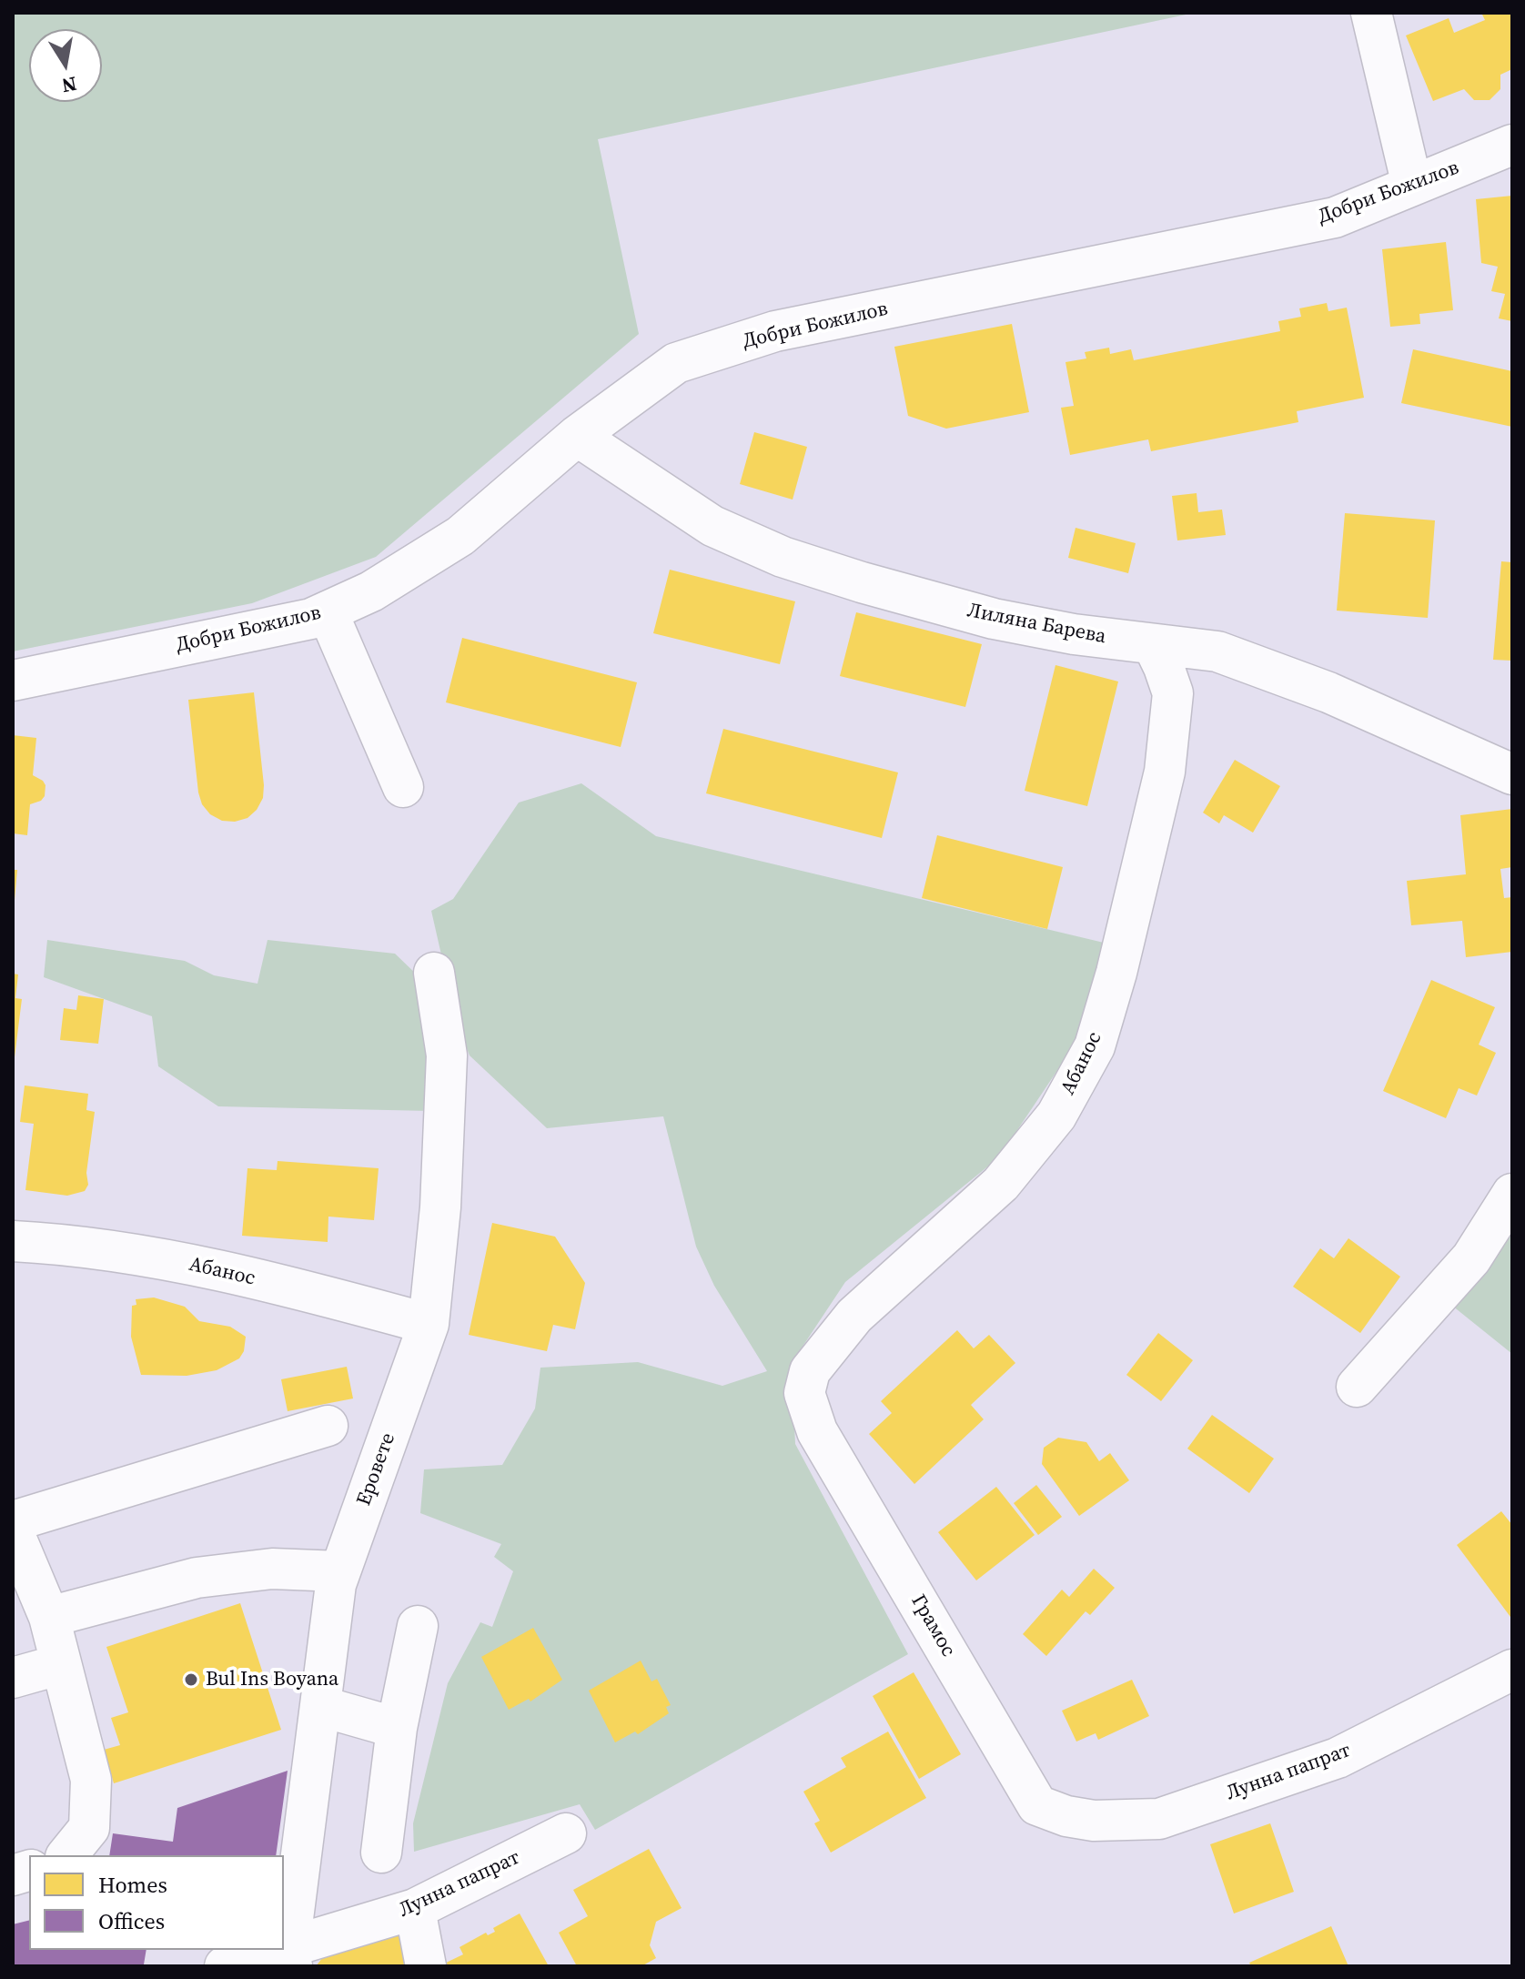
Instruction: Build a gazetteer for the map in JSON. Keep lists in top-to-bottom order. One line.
{"streets":{"street":["Добри Божилов","Лиляна Барева","Абанос","Еровете","Грамос","Лунна папрат"]},"crossings":[["Добри Божилов","Лиляна Барева"],["Лиляна Барева","Абанос"],["Абанос","Еровете"],["Абанос","Грамос"],["Еровете","Лунна папрат"],["Грамос","Лунна папрат"]],"places":["Bul Ins Boyana"],"legend":["Homes","Offices"],"north":"bottom"}
